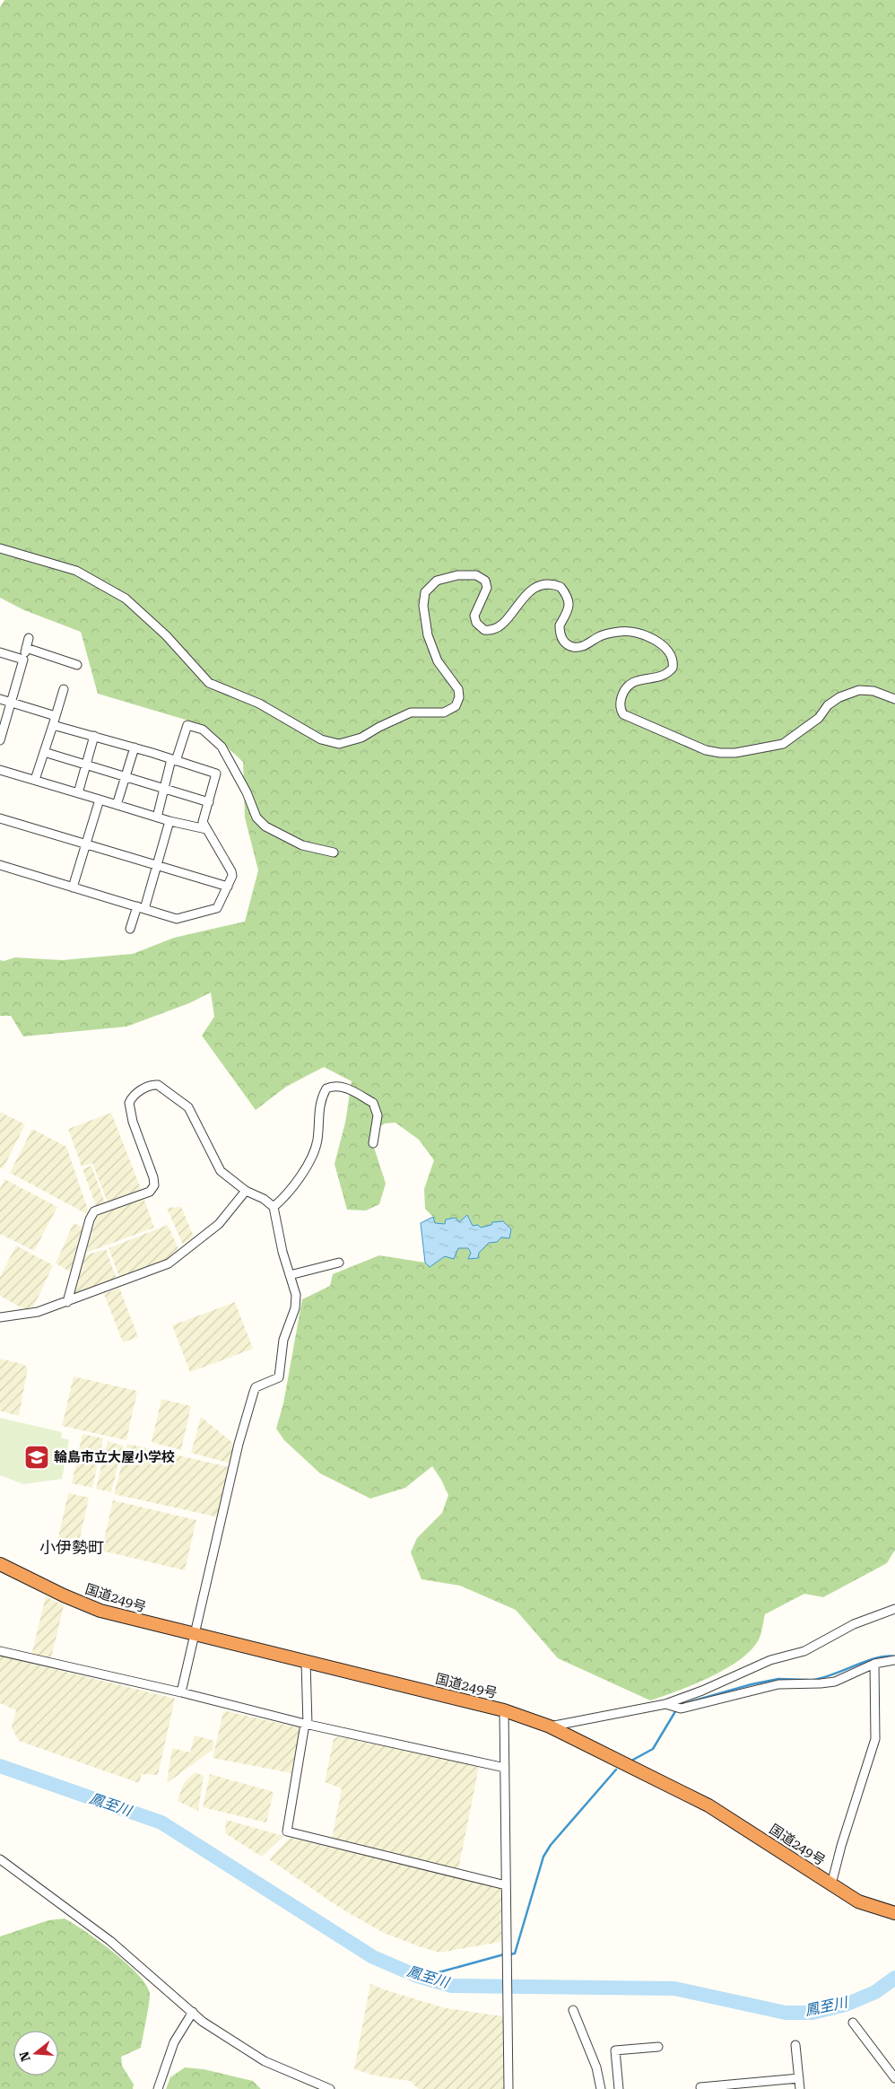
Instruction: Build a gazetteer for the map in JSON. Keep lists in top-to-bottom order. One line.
{"streets":{"highway":["国道249号"]},"districts":["小伊勢町"],"water":["鳳至川"],"places":{"school or university":["輪島市立大屋小学校"]},"north":"left"}
